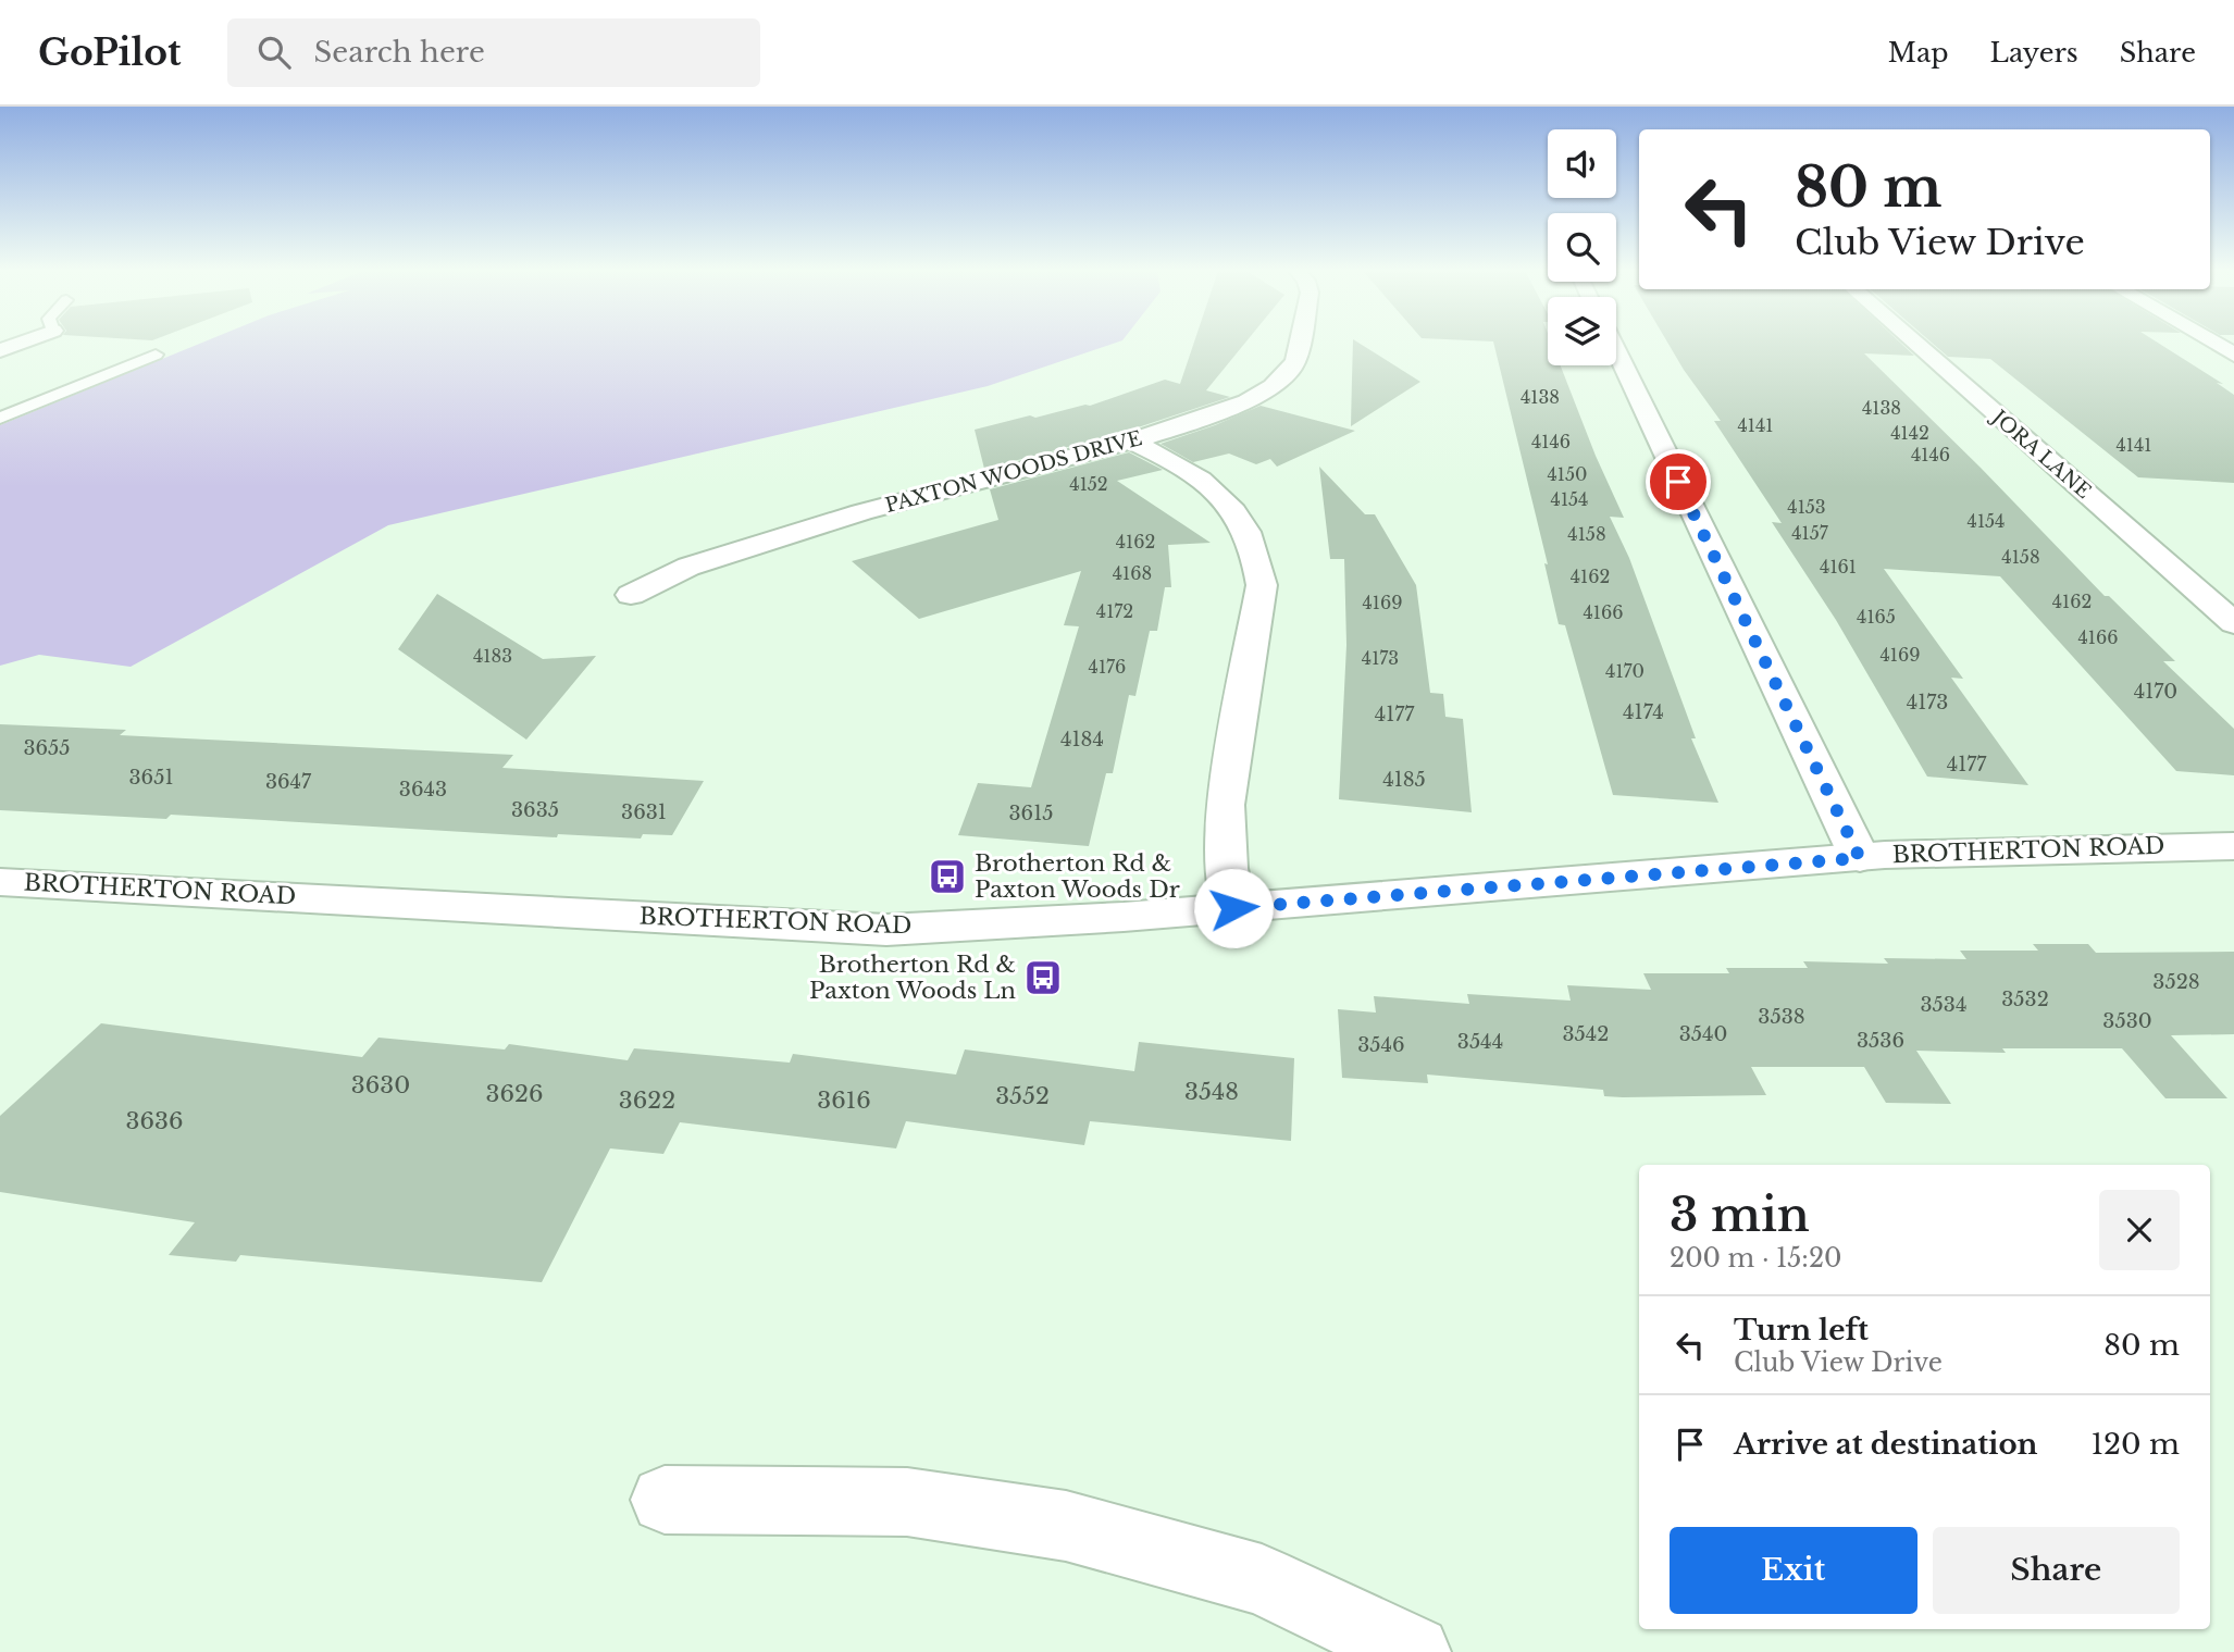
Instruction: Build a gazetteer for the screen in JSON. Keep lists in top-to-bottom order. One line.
{"streets":{"street":["JORA LANE","PAXTON WOODS DRIVE","BROTHERTON ROAD"]},"places":{"bus stop":["Brotherton Rd & Paxton Woods Dr","Brotherton Rd & Paxton Woods Ln"]},"house_numbers":["4138","4138","4141","4142","4146","4141","4146","4150","4152","4154","4153","4154","4157","4158","4162","4158","4161","4168","4162","4162","4169","4172","4166","4165","4166","4169","4183","4173","4176","4170","4170","4173","4174","4177","4184","3655","4177","3651","4185","3647","3643","3635","3631","3615","3528","3532","3534","3538","3530","3542","3540","3536","3544","3546","3630","3548","3626","3552","3622","3616","3636"],"page":{"header":"GoPilot","search":"Search here","nav":["Map","Layers","Share"],"turn":["80 m","Club View Drive"],"heading":["3 min","200 m · 15:20"],"list":[{"name":"Turn left","note":"Club View Drive","value":"80 m"},{"name":"Arrive at destination","value":"120 m"}],"buttons":["Exit","Share"]}}
